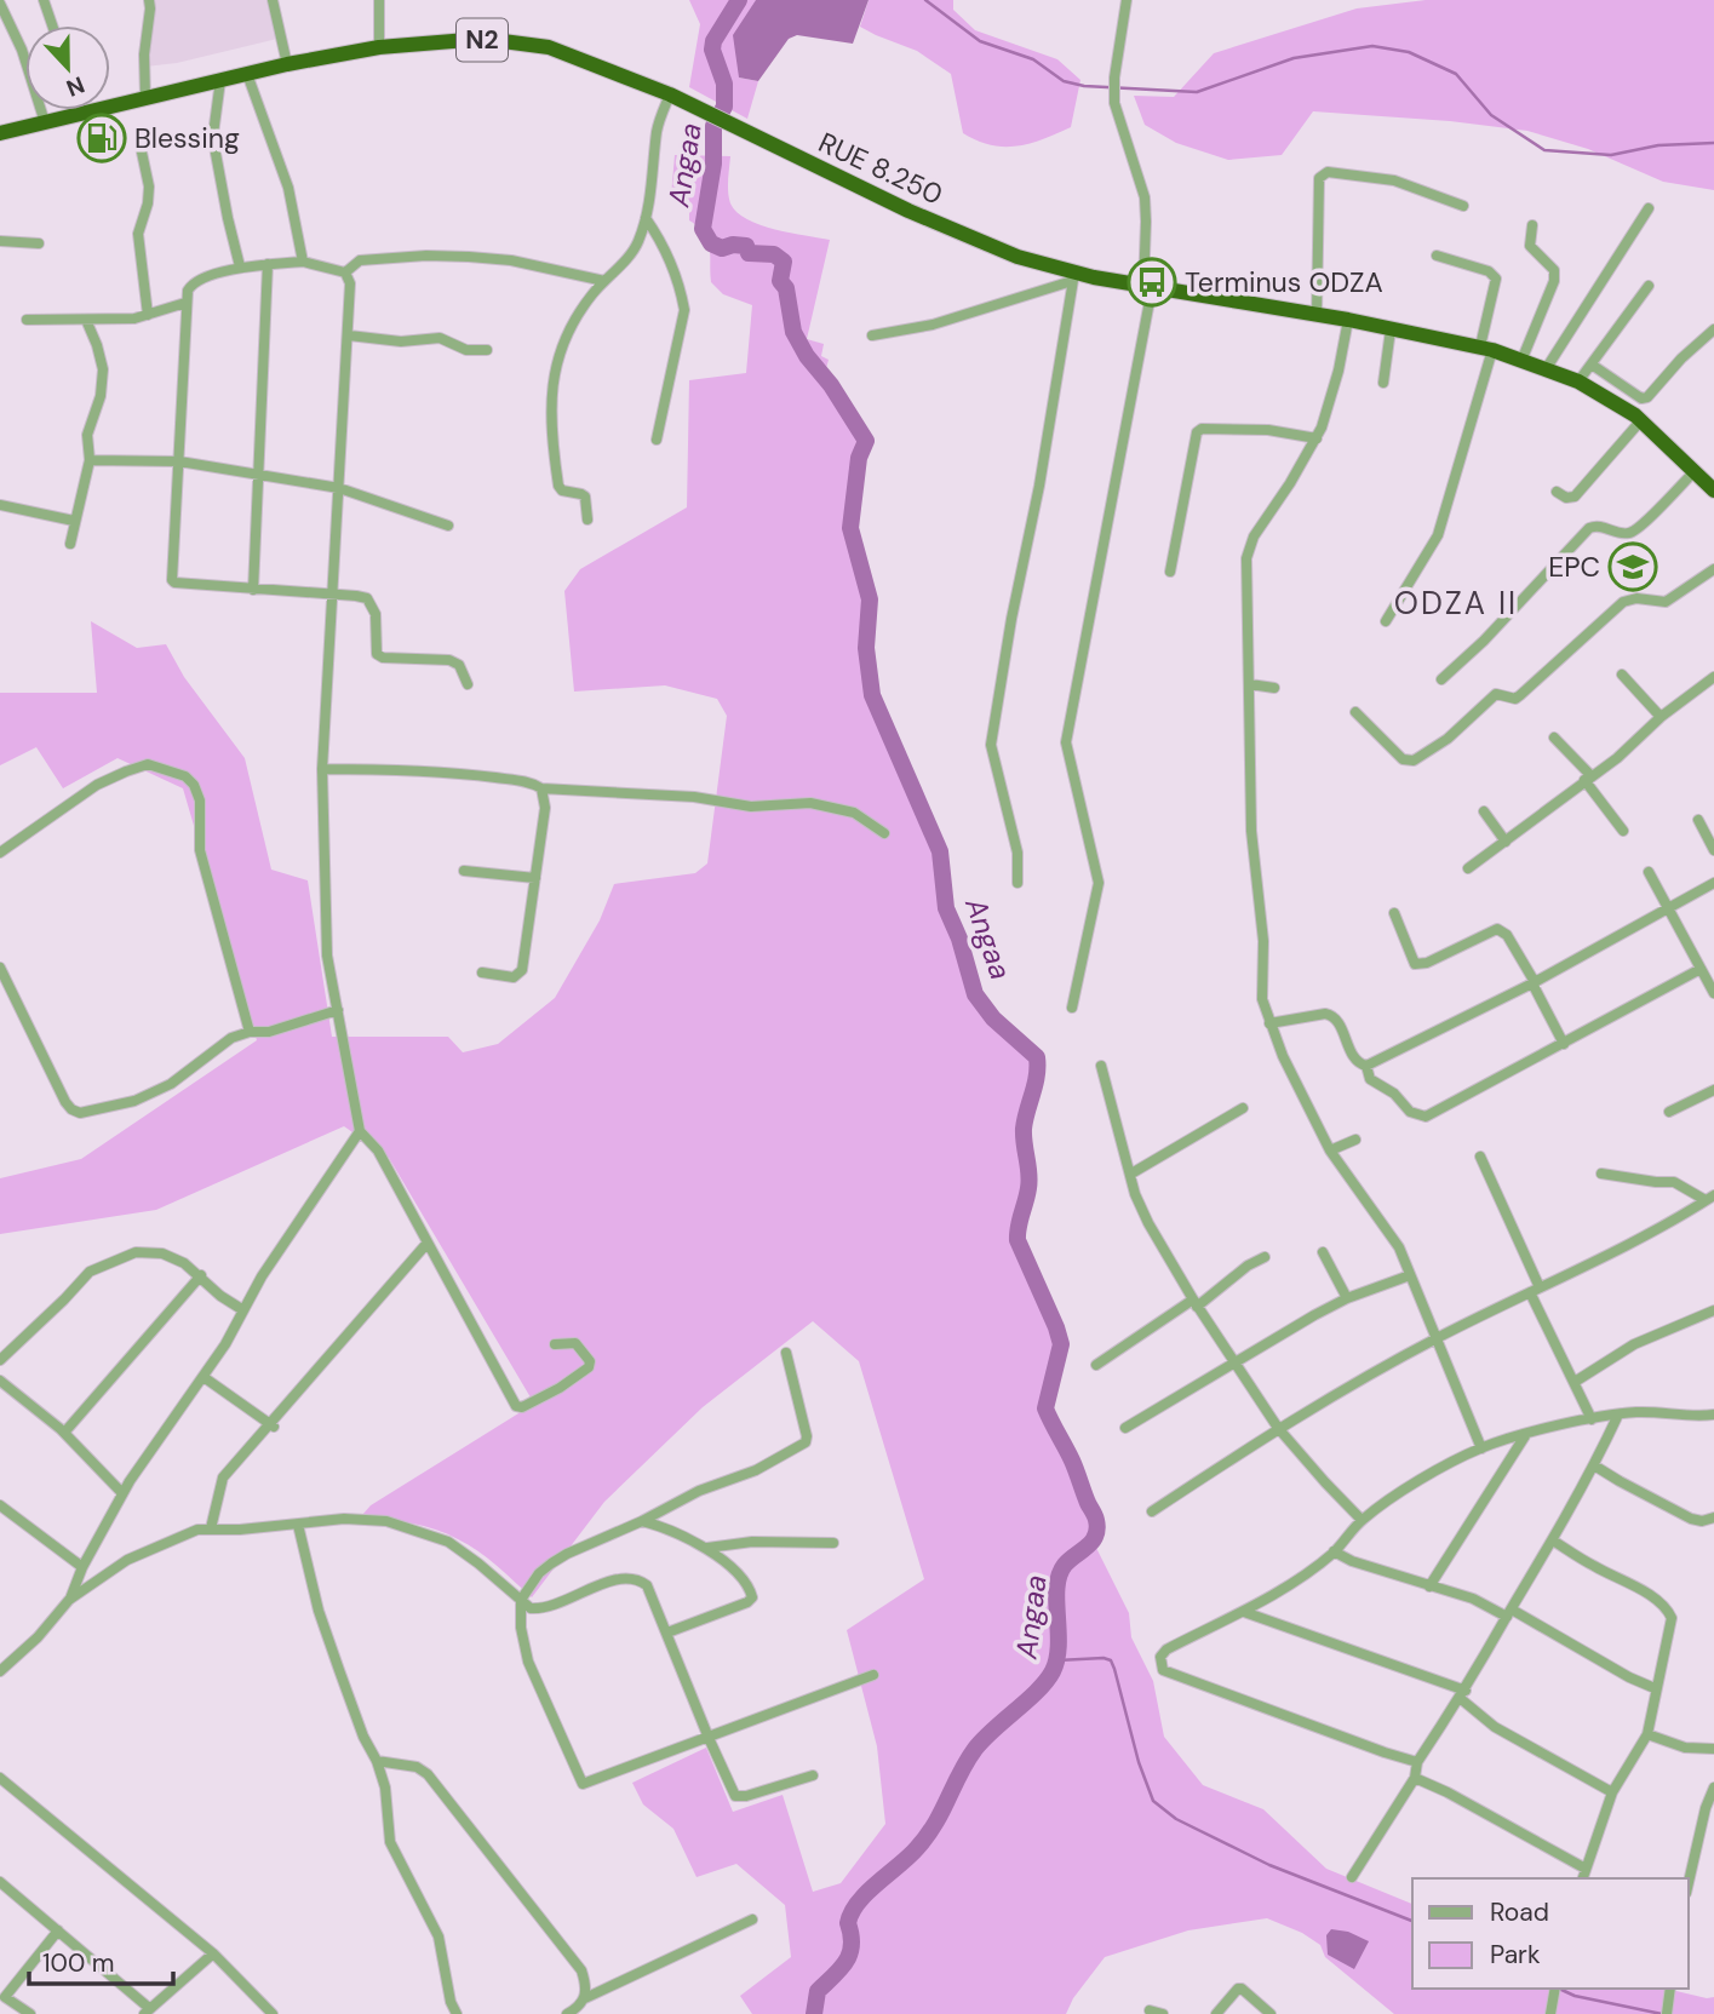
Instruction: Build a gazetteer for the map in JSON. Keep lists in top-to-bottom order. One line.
{"streets":{"highway":["N2","RUE 8.250"]},"districts":["ODZA II"],"water":["Angaa"],"places":{"fuel station":["Blessing"],"bus stop":["Terminus ODZA"],"school or university":["EPC"]},"legend":["Road","Park"],"scale_bar":"100 m","north":"bottom"}
